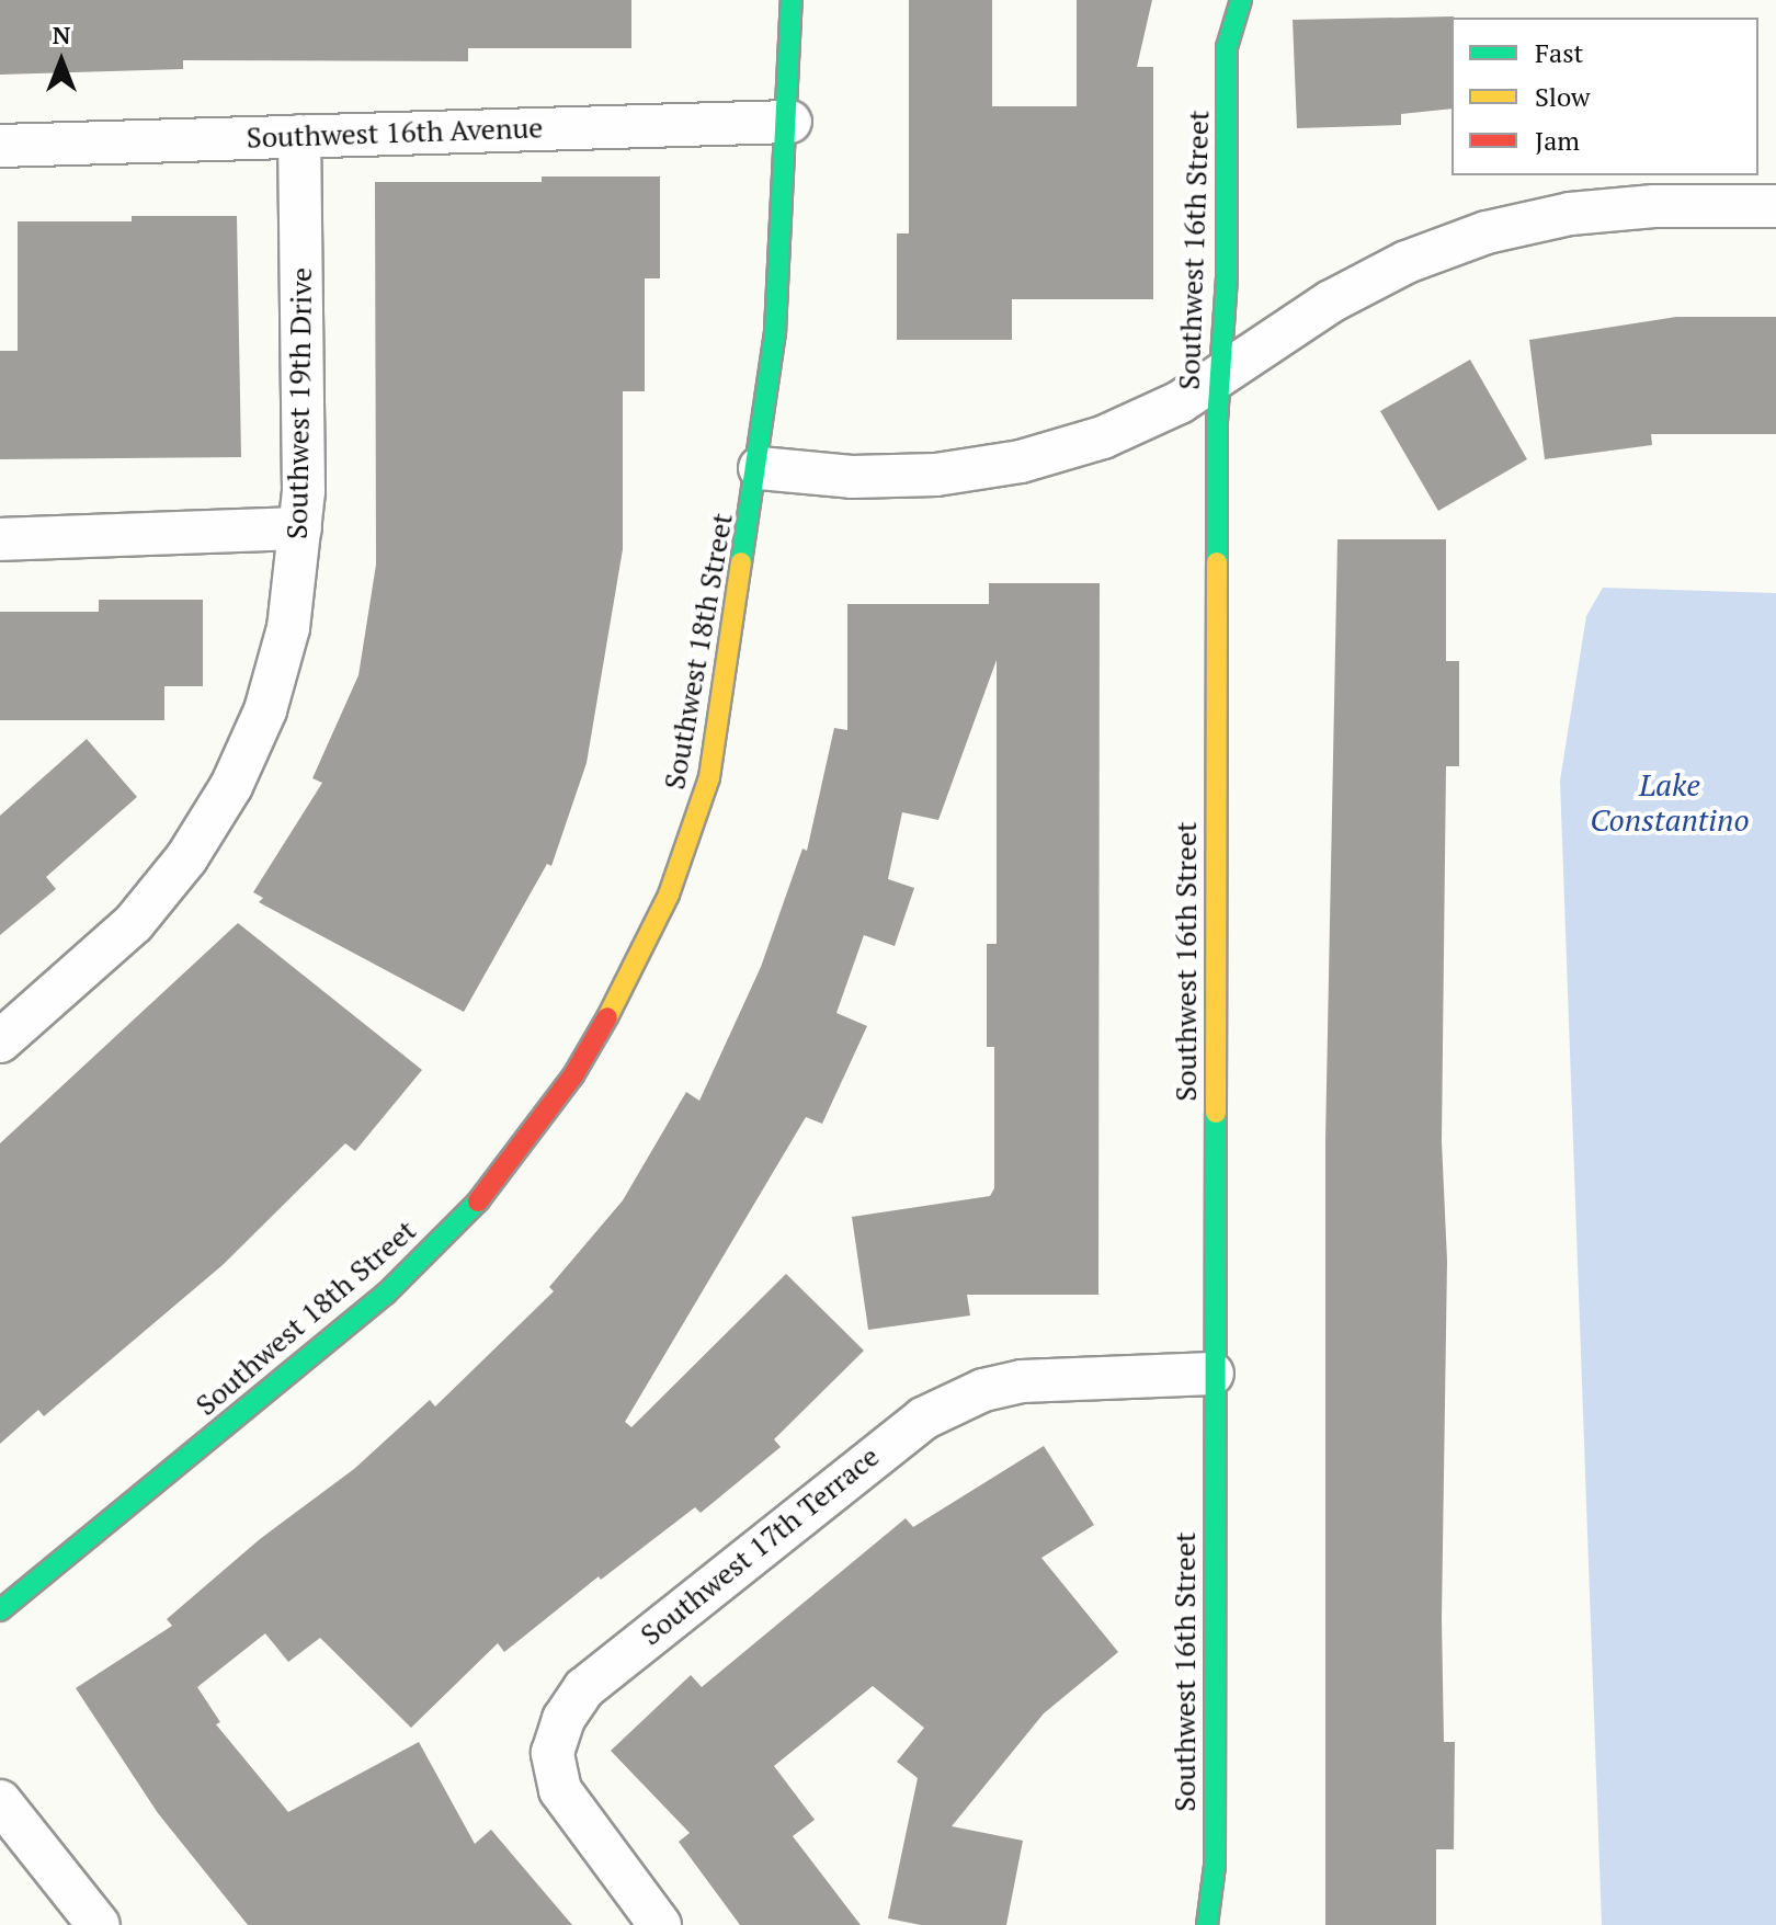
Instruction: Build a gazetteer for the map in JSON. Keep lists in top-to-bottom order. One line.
{"streets":{"street":["Southwest 16th Avenue","Southwest 16th Street","Southwest 19th Drive","Southwest 18th Street","Southwest 17th Terrace"]},"crossings":[["Southwest 16th Avenue","Southwest 19th Drive"],["Southwest 16th Avenue","Southwest 18th Street"],["Southwest 16th Street","Southwest 17th Terrace"]],"water":["Lake Constantino"],"legend":["Fast","Slow","Jam"],"north":"top"}
